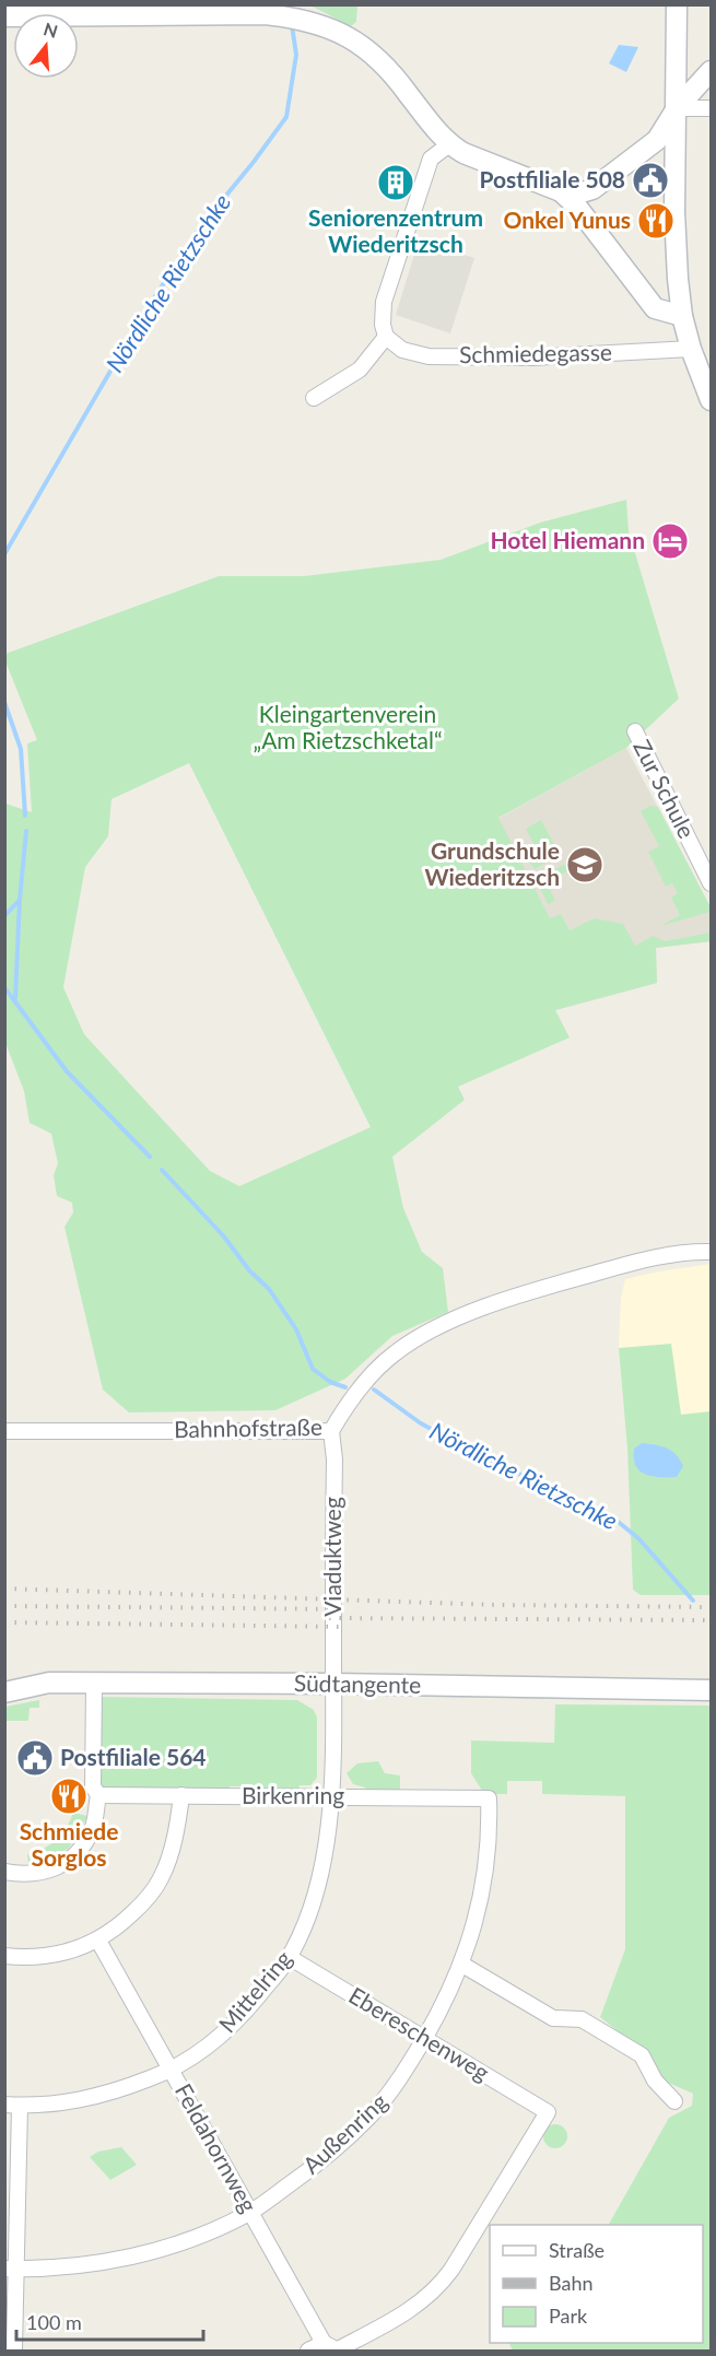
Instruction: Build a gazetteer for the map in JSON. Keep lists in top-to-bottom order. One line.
{"streets":{"street":["Schmiedegasse","Zur Schule","Bahnhofstraße","Viaduktweg","Südtangente","Birkenring","Mittelring","Ebereschenweg","Außenring","Feldahornweg"]},"crossings":[["Bahnhofstraße","Viaduktweg"],["Viaduktweg","Südtangente"],["Viaduktweg","Mittelring"],["Südtangente","Mittelring"],["Birkenring","Mittelring"],["Birkenring","Außenring"],["Mittelring","Ebereschenweg"],["Mittelring","Feldahornweg"],["Ebereschenweg","Außenring"],["Außenring","Feldahornweg"]],"water":["Nördliche Rietzschke"],"parks":["Kleingartenverein „Am Rietzschketal“"],"places":{"public building":["Postfiliale 508","Postfiliale 564"],"building":["Seniorenzentrum Wiederitzsch"],"restaurant":["Onkel Yunus","Schmiede Sorglos"],"hotel":["Hotel Hiemann"],"school or university":["Grundschule Wiederitzsch"]},"legend":["Straße","Bahn","Park"],"scale_bar":"100 m","north":"top"}
